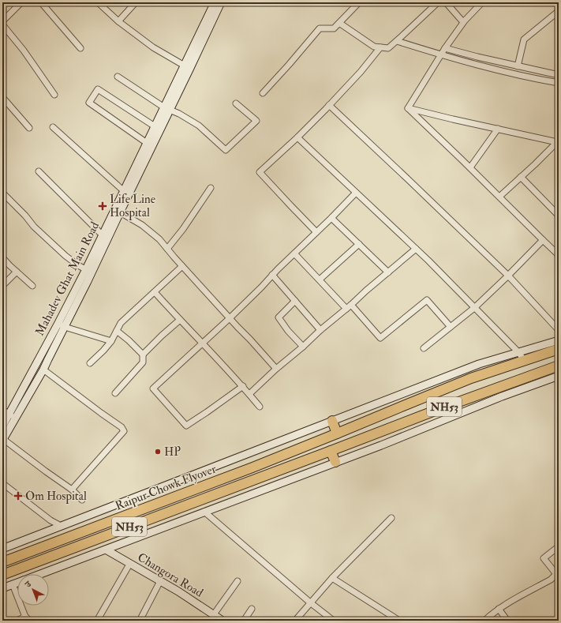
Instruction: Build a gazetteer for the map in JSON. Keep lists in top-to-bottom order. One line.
{"streets":{"highway":["NH53","Raipur Chowk Flyover"],"street":["Mahadev Ghat Main Road","Changora Road"]},"crossings":[["NH53","Raipur Chowk Flyover"]],"places":{"health":["Life Line Hospital","Om Hospital"],"other":["HP"]},"north":"top left"}
